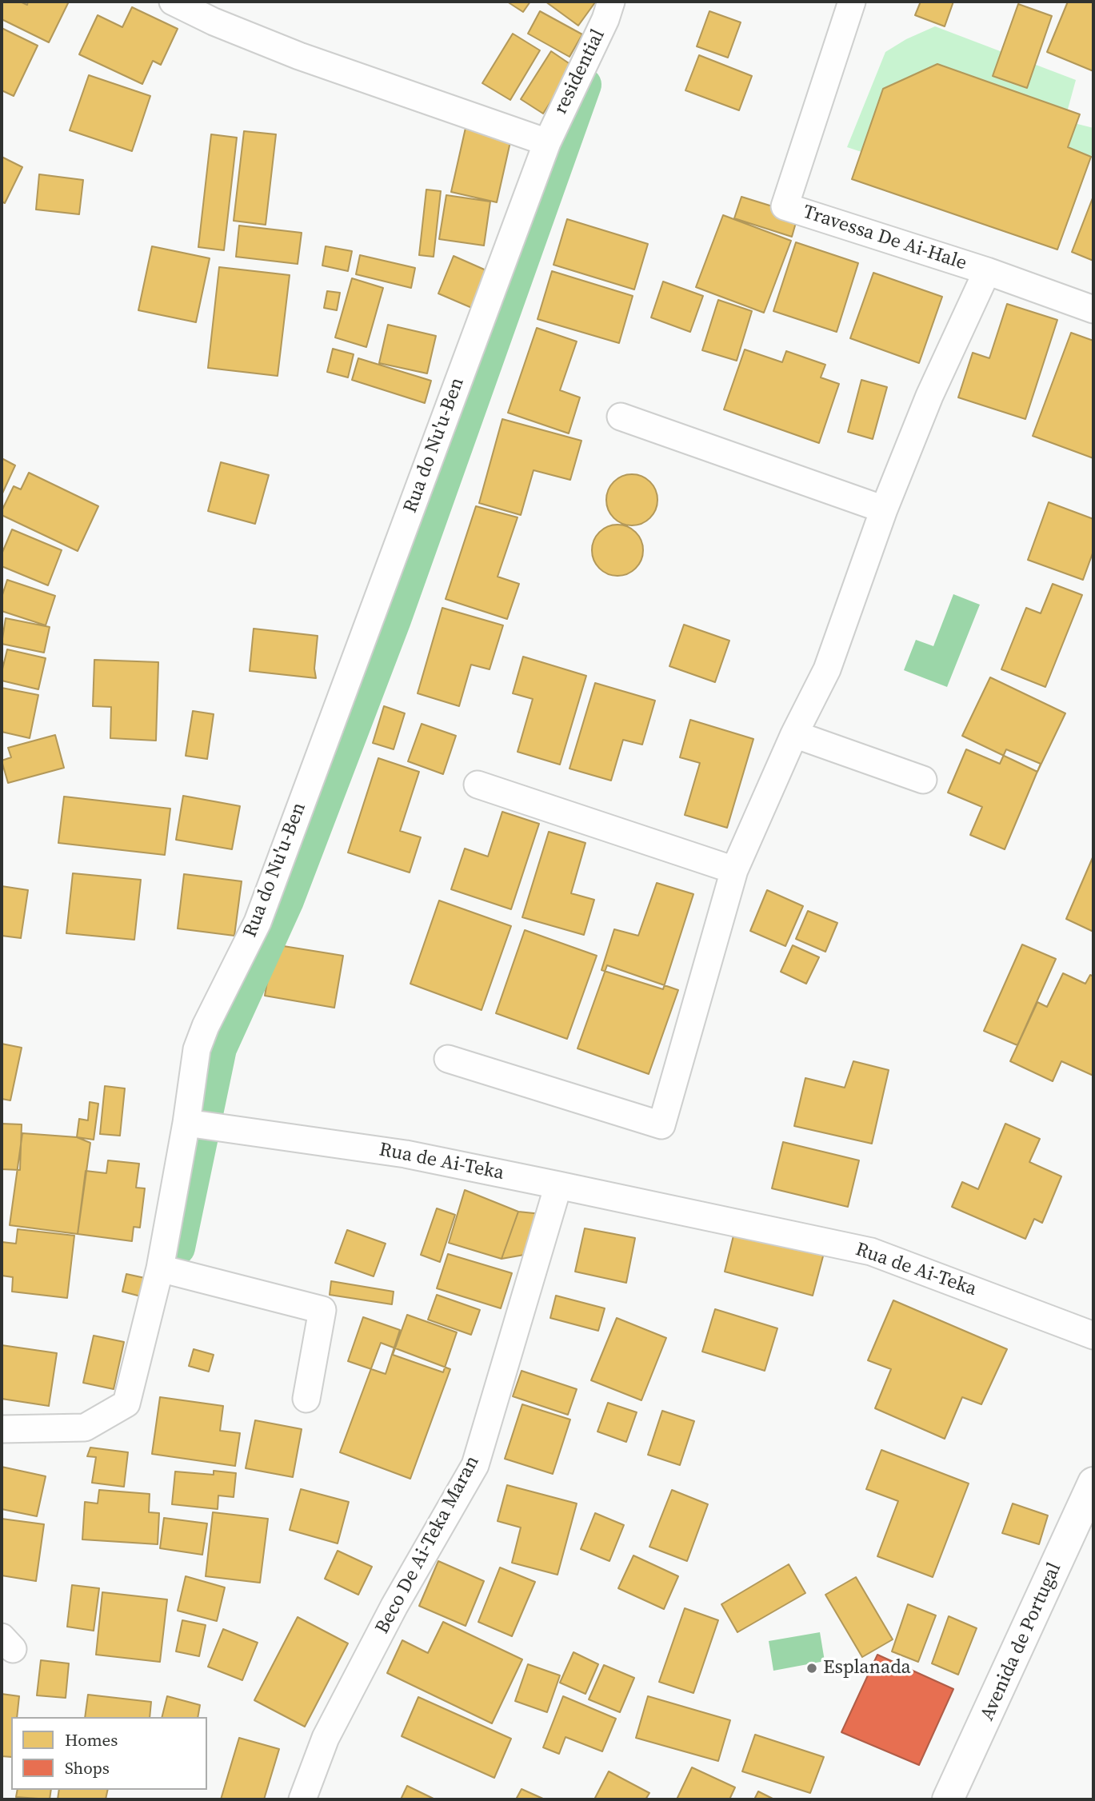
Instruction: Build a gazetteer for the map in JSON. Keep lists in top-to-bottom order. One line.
{"streets":{"main road":["Avenida de Portugal"],"street":["residential","Travessa De Ai-Hale","Rua do Nu'u-Ben","Rua de Ai-Teka","Beco De Ai-Teka Maran"]},"crossings":[["residential","Rua do Nu'u-Ben"],["Rua do Nu'u-Ben","Rua de Ai-Teka"],["Rua de Ai-Teka","Beco De Ai-Teka Maran"]],"places":["Esplanada"],"legend":["Homes","Shops"]}
